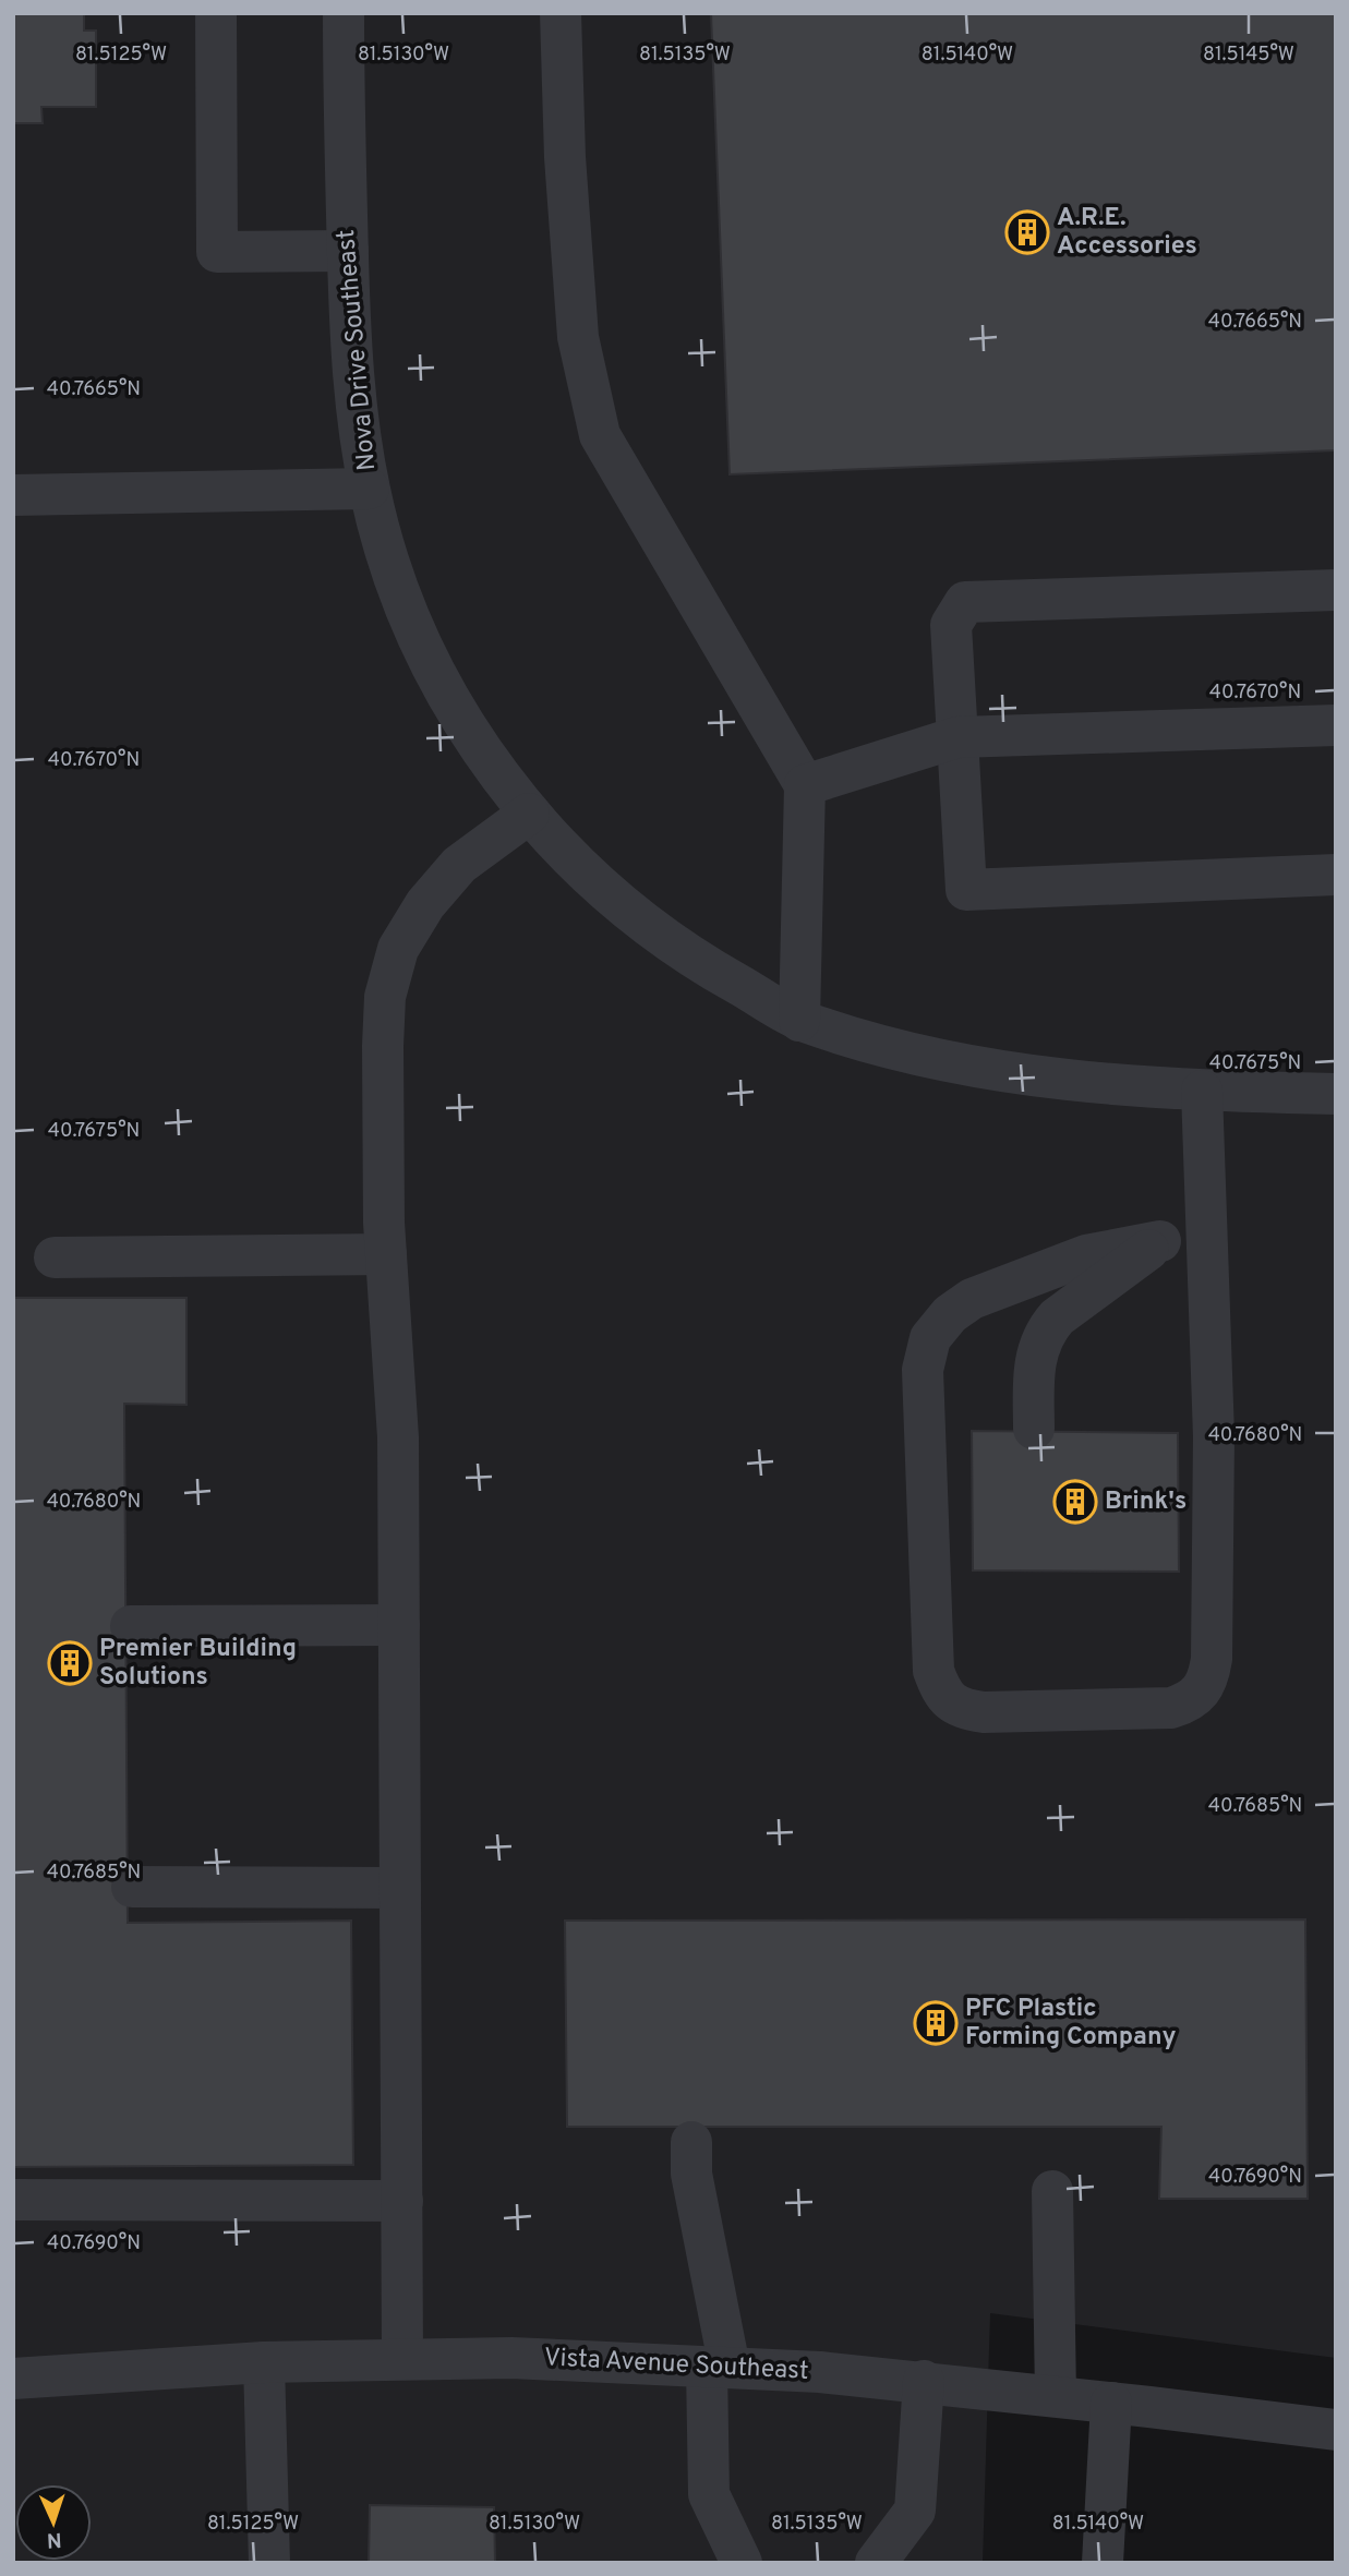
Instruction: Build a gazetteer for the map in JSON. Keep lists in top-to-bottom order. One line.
{"streets":{"street":["Nova Drive Southeast","Vista Avenue Southeast"]},"places":{"building":["A.R.E. Accessories","Brink's","Premier Building Solutions","PFC Plastic Forming Company"]},"north":"bottom","coordinates":["81.5145°W","81.5125°W","81.5130°W","81.5135°W","81.5140°W","40.7665°N","40.7670°N","40.7675°N","40.7680°N","40.7685°N","40.7690°N"]}
